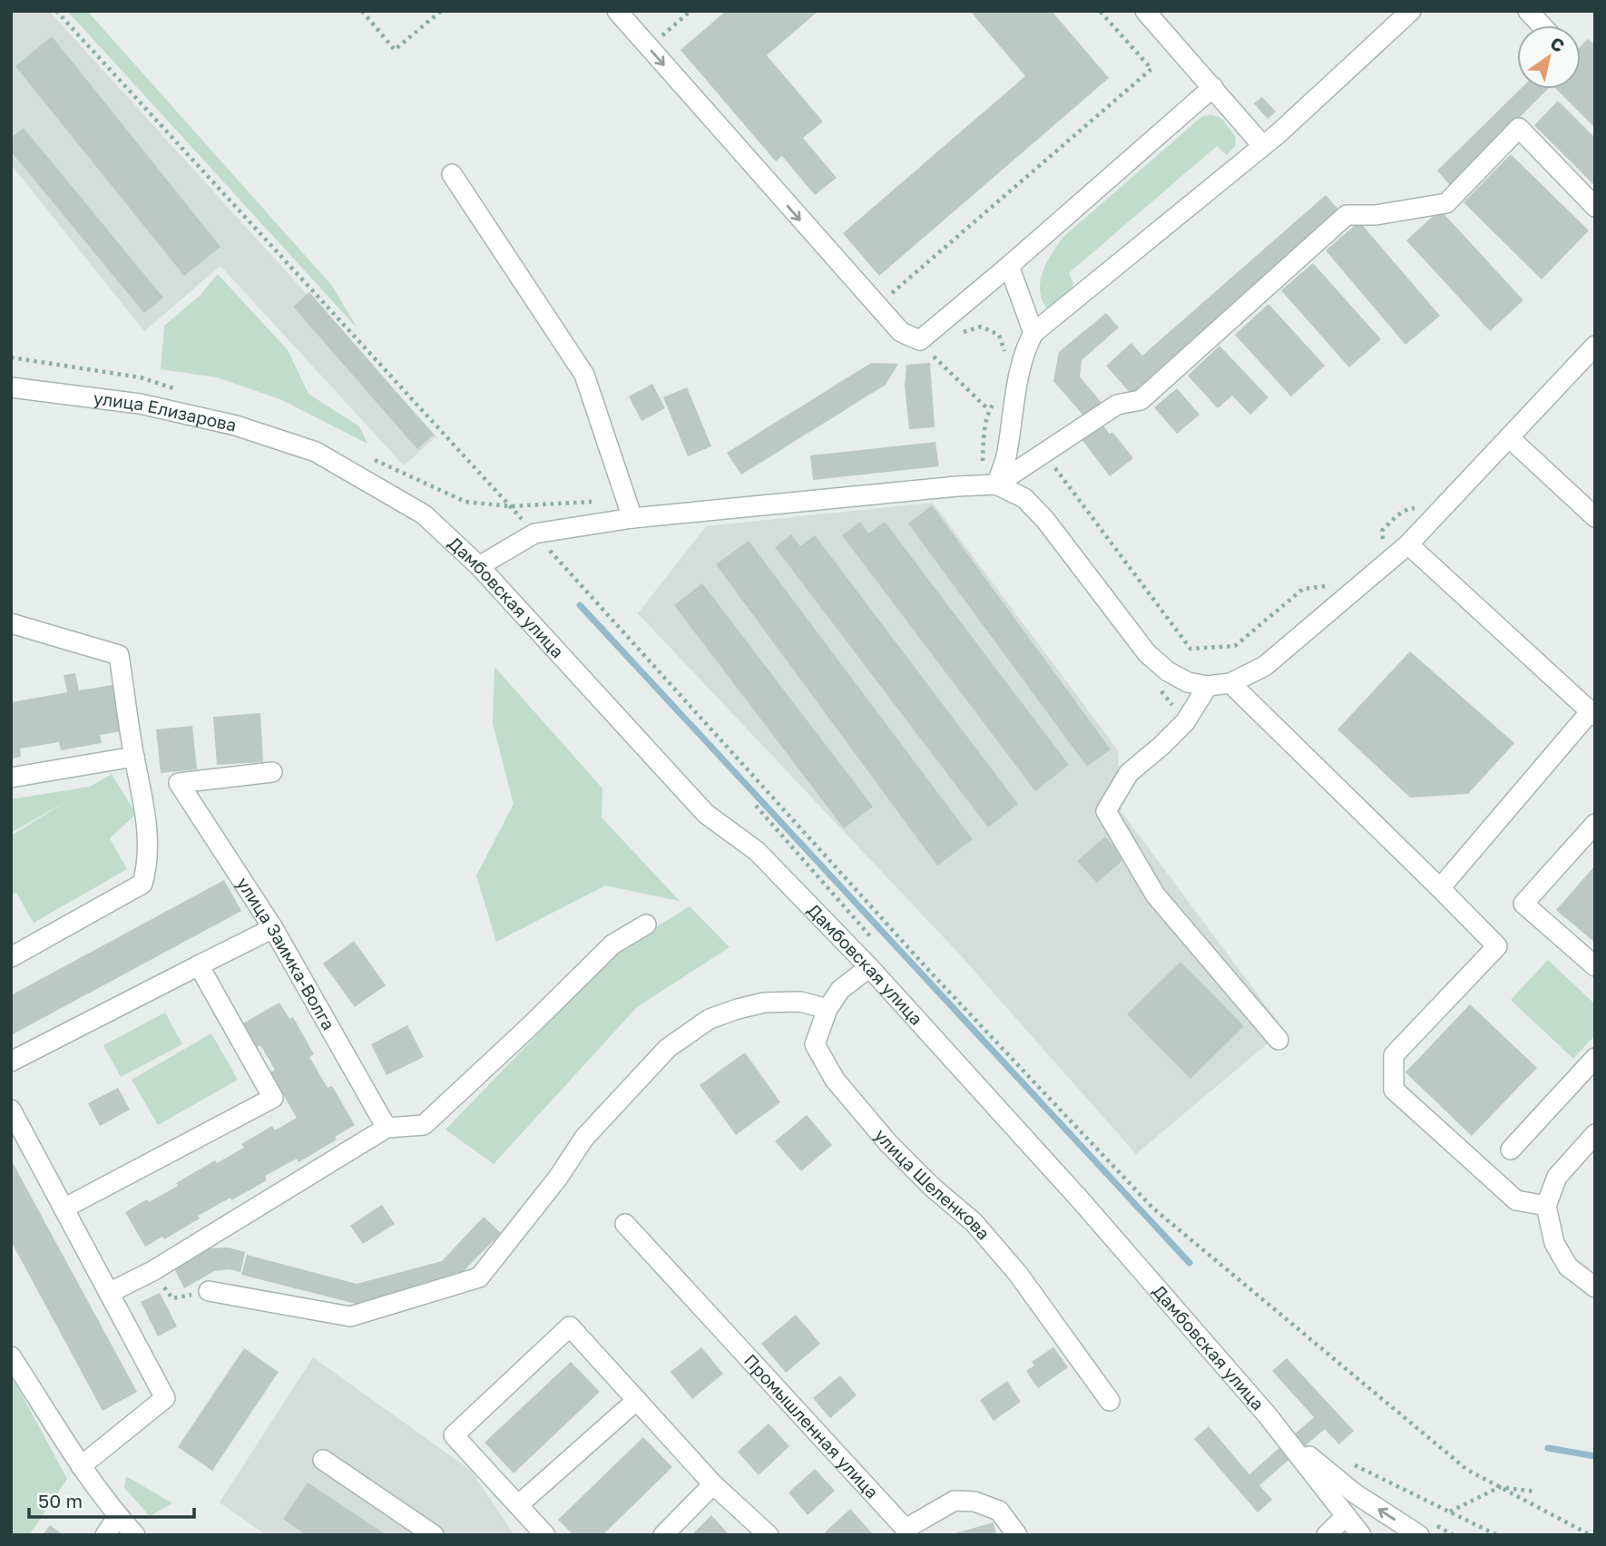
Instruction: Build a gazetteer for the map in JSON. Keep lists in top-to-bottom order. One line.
{"streets":{"street":["улица Елизарова","Дамбовская улица","улица Заимка-Волга","улица Шеленкова","Промышленная улица"]},"crossings":[["улица Елизарова","Дамбовская улица"],["Дамбовская улица","улица Шеленкова"]],"scale_bar":"50 m","north":"top right"}
